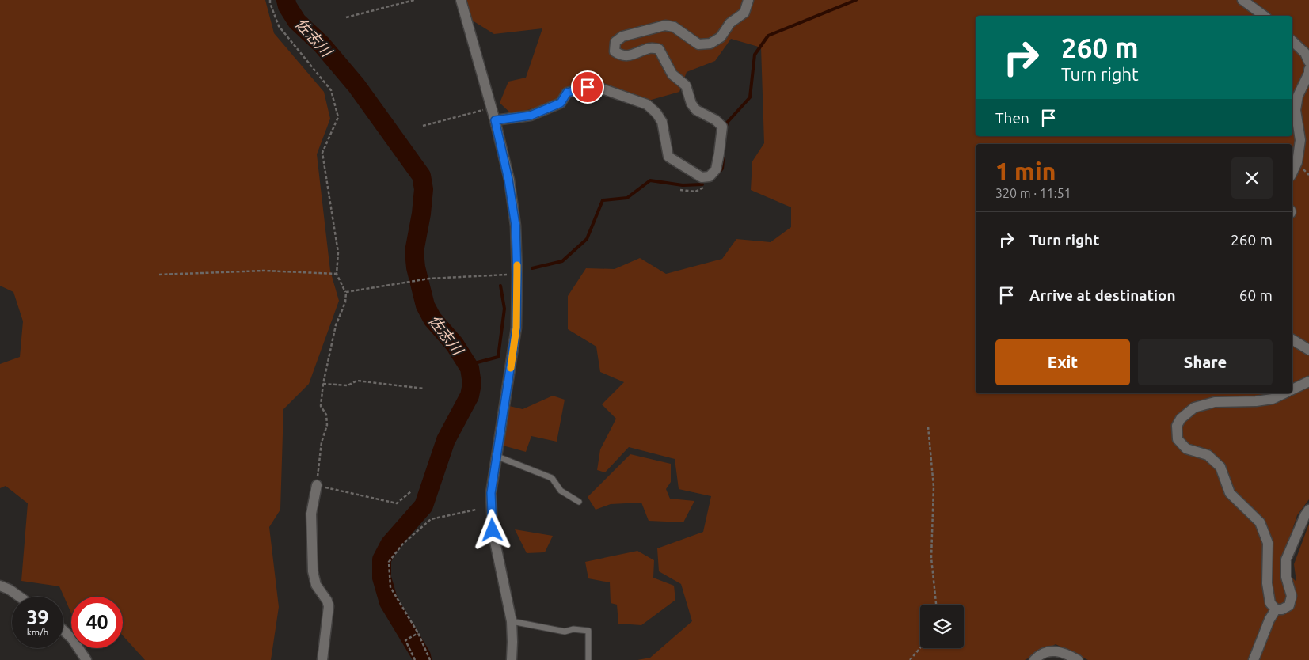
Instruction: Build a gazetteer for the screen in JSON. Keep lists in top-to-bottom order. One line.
{"water":["佐志川"],"page":{"turn":["260 m","Turn right"],"then":"Then","heading":["1 min","320 m · 11:51"],"list":[{"name":"Turn right","value":"260 m"},{"name":"Arrive at destination","value":"60 m"}],"buttons":["Exit","Share"],"speed":"39 km/h","limit":"40"}}
